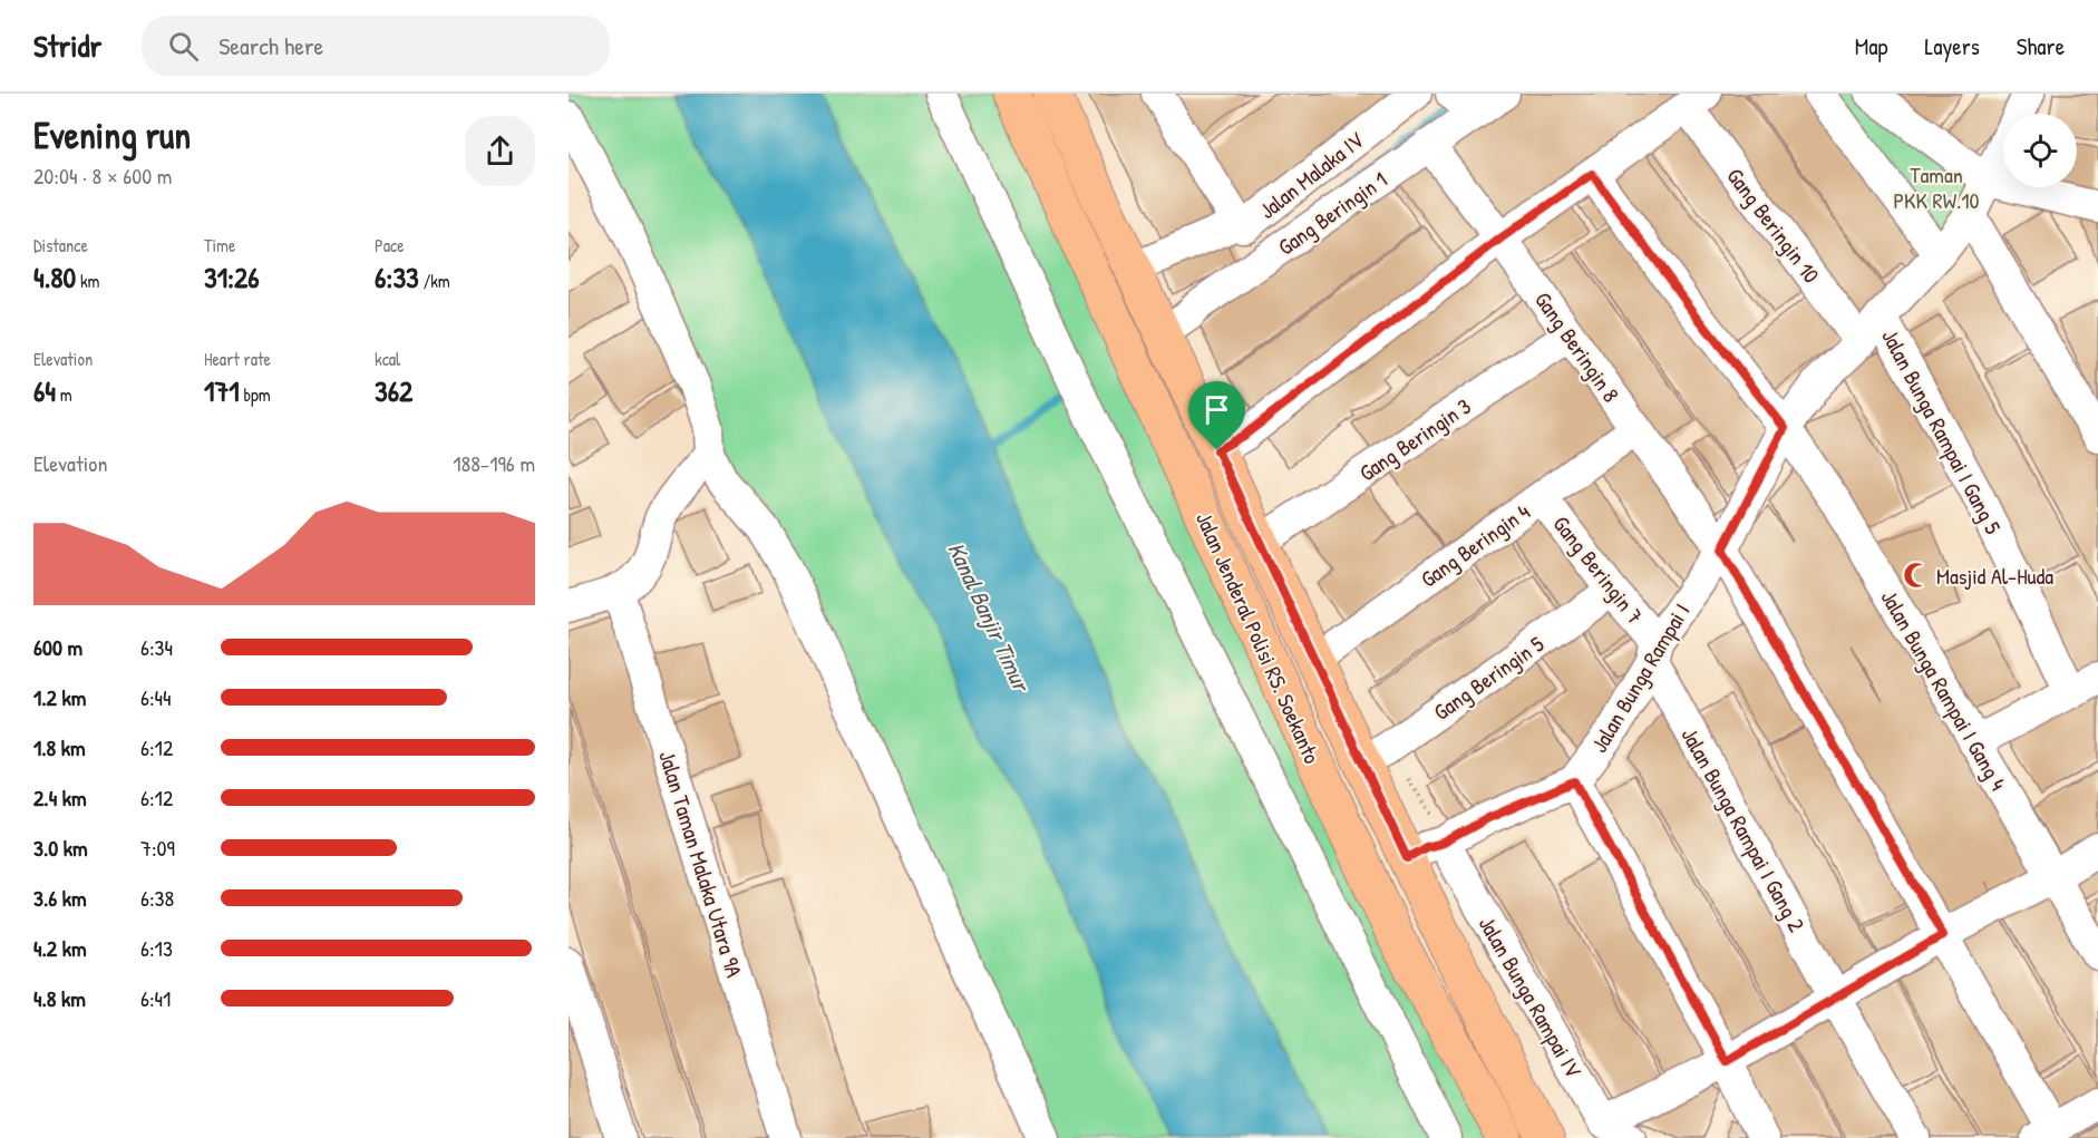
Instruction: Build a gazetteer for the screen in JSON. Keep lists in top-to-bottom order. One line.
{"streets":{"main road":["Jalan Jenderal Polisi RS. Soekanto"],"street":["Jalan Malaka IV","Gang Beringin 1","Gang Beringin 10","Gang Beringin 8","Jalan Bunga Rampai I Gang 5","Gang Beringin 3","Gang Beringin 4","Gang Beringin 7","Gang Beringin 5","Jalan Bunga Rampai I","Jalan Bunga Rampai I Gang 4","Jalan Bunga Rampai I Gang 2","Jalan Taman Malaka Utara 9A","Jalan Bunga Rampai IV"]},"crossings":[["Jalan Malaka IV","Jalan Jenderal Polisi RS. Soekanto"],["Gang Beringin 1","Gang Beringin 8"],["Gang Beringin 1","Jalan Jenderal Polisi RS. Soekanto"],["Gang Beringin 10","Jalan Bunga Rampai I"],["Gang Beringin 8","Gang Beringin 3"],["Gang Beringin 8","Gang Beringin 4"],["Gang Beringin 8","Jalan Bunga Rampai I"],["Jalan Bunga Rampai I Gang 5","Jalan Bunga Rampai I"],["Gang Beringin 3","Jalan Jenderal Polisi RS. Soekanto"],["Gang Beringin 4","Gang Beringin 7"],["Gang Beringin 4","Jalan Jenderal Polisi RS. Soekanto"],["Gang Beringin 7","Gang Beringin 5"],["Gang Beringin 7","Jalan Bunga Rampai I"],["Gang Beringin 7","Jalan Bunga Rampai I Gang 2"],["Jalan Jenderal Polisi RS. Soekanto","Gang Beringin 5"],["Jalan Jenderal Polisi RS. Soekanto","Jalan Bunga Rampai I"],["Jalan Bunga Rampai I","Jalan Bunga Rampai I Gang 4"],["Jalan Bunga Rampai I","Jalan Bunga Rampai I Gang 2"],["Jalan Bunga Rampai I","Jalan Bunga Rampai IV"]],"water":["Kanal Banjir Timur"],"parks":["Taman PKK RW.10"],"places":{"mosque":["Masjid Al-Huda"]},"page":{"header":"Stridr","search":"Search here","nav":["Map","Layers","Share"],"heading":["Evening run","20:04 · 8 × 600 m"],"stats":[["Distance","4.80 km"],["Time","31:26"],["Pace","6:33 /km"],["Elevation","64 m"],["Heart rate","171 bpm"],["kcal","362"]],"chart":["Elevation","188–196 m"],"list":[{"name":"600 m","note":"6:34"},{"name":"1.2 km","note":"6:44"},{"name":"1.8 km","note":"6:12"},{"name":"2.4 km","note":"6:12"},{"name":"3.0 km","note":"7:09"},{"name":"3.6 km","note":"6:38"},{"name":"4.2 km","note":"6:13"},{"name":"4.8 km","note":"6:41"}]}}
